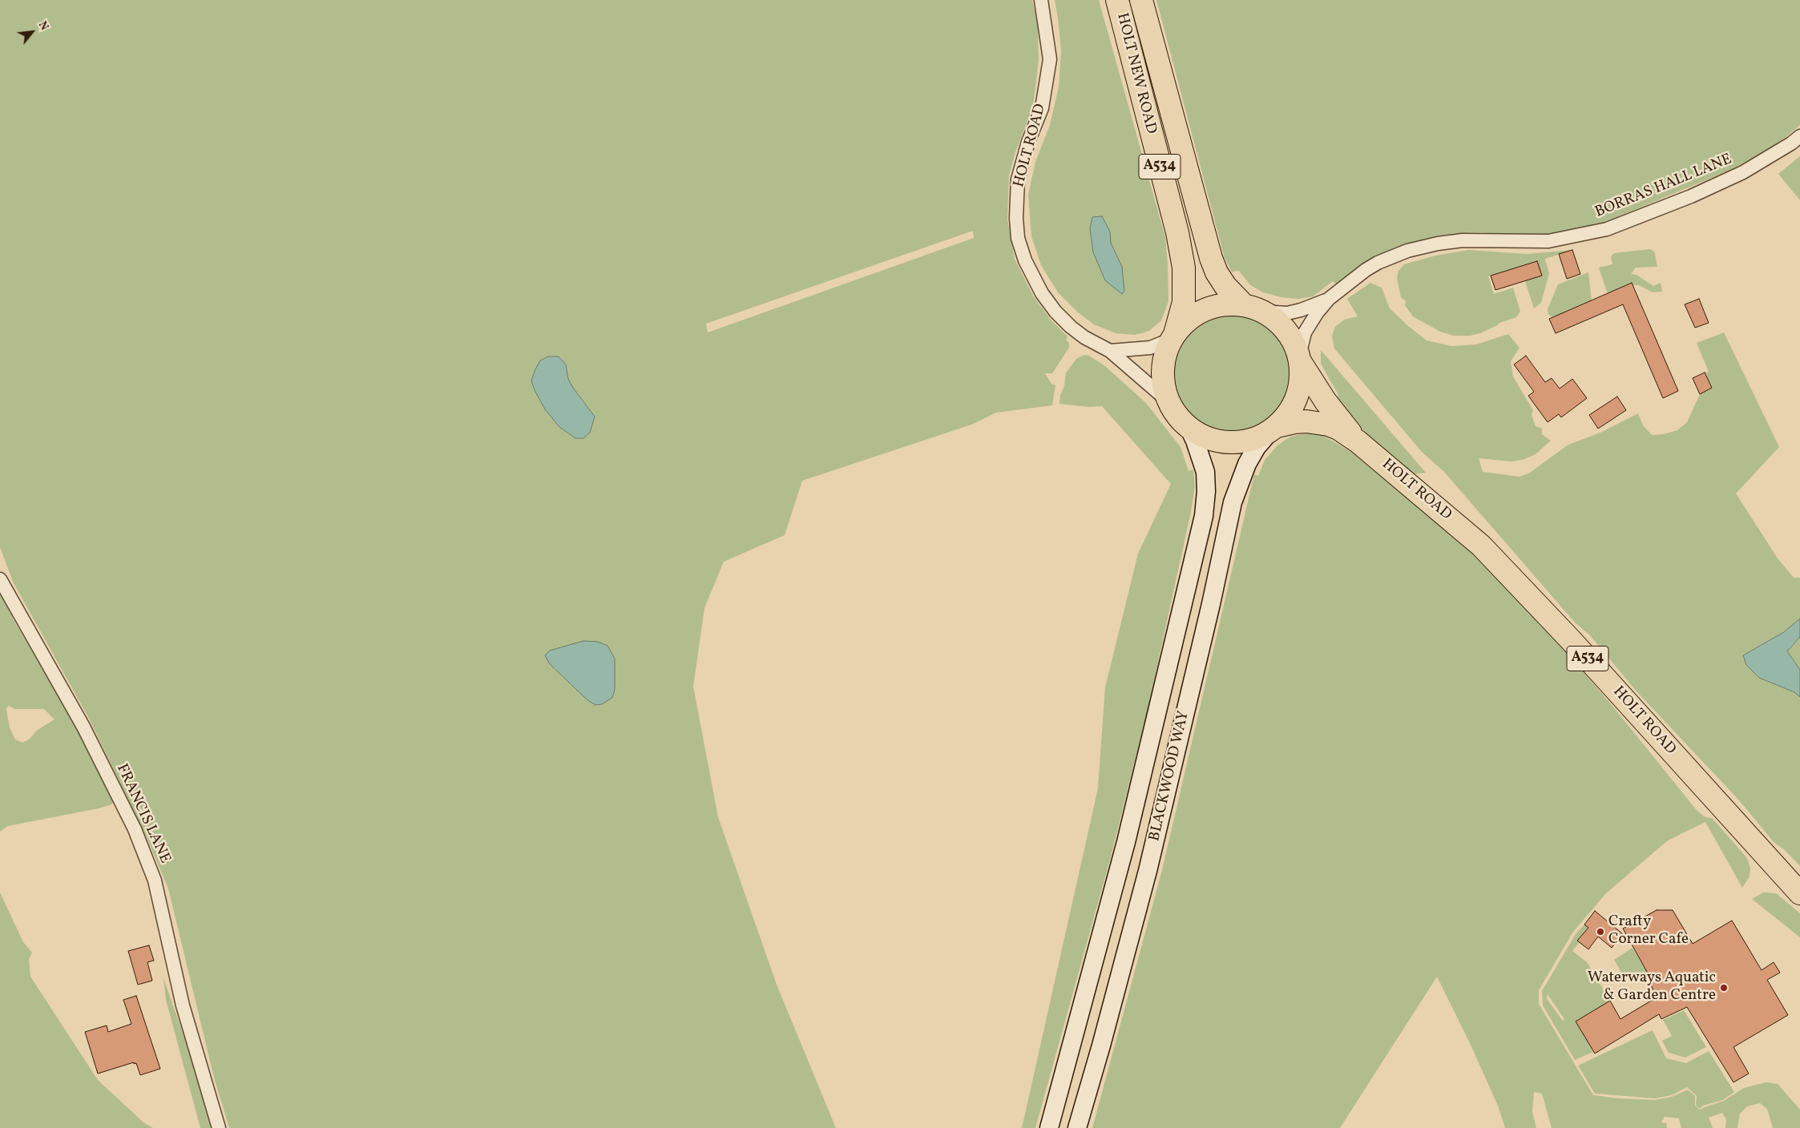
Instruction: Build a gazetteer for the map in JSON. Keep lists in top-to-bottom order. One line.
{"streets":{"highway":["HOLT NEW ROAD","HOLT ROAD","A534"],"street":["BORRAS HALL LANE","BLACKWOOD WAY","FRANCIS LANE"]},"crossings":[["HOLT NEW ROAD","HOLT ROAD"],["HOLT NEW ROAD","BORRAS HALL LANE"],["HOLT NEW ROAD","BLACKWOOD WAY"],["HOLT ROAD","BORRAS HALL LANE"],["HOLT ROAD","BLACKWOOD WAY"],["BORRAS HALL LANE","BLACKWOOD WAY"]],"places":["Crafty Corner Cafe","Waterways Aquatic & Garden Centre"],"north":"top right"}
